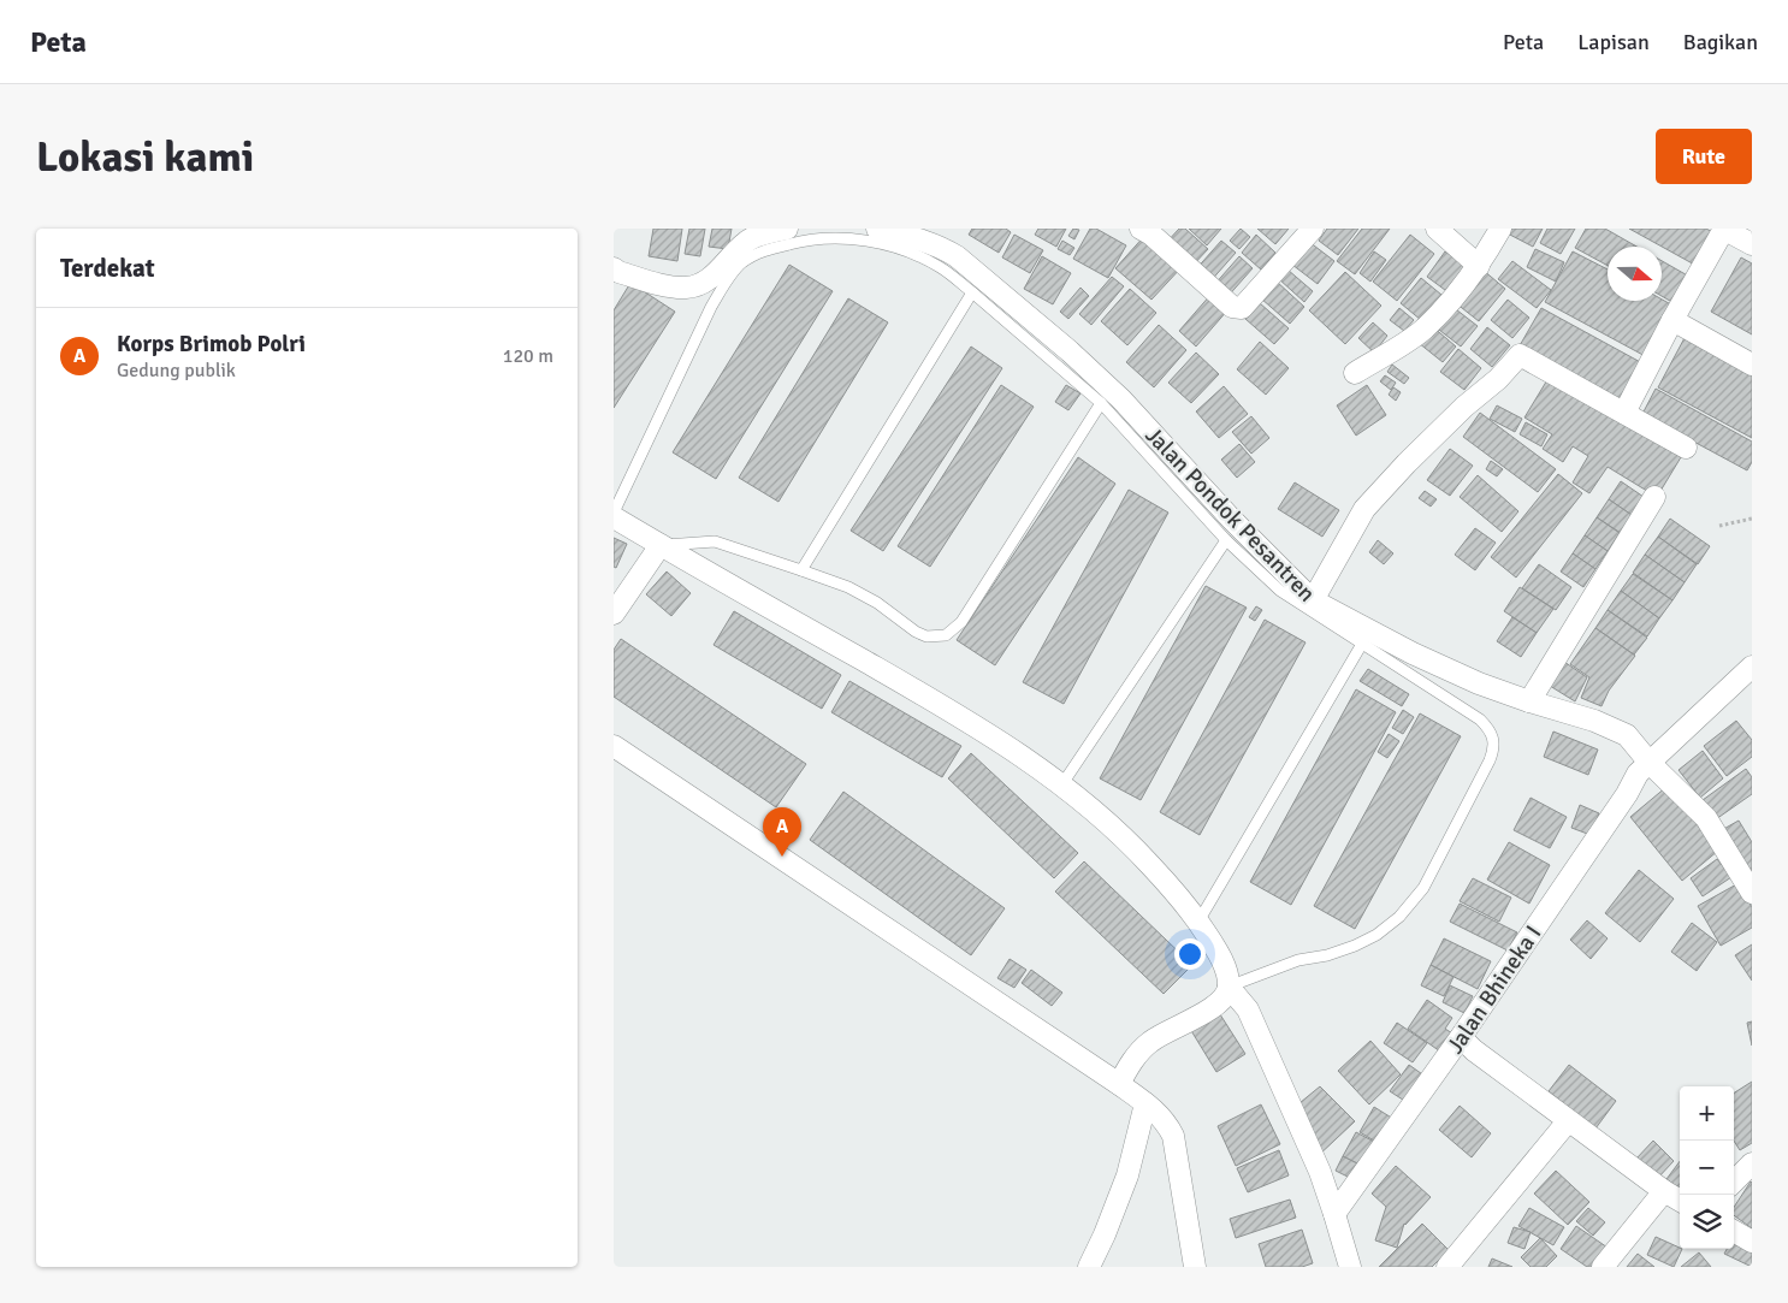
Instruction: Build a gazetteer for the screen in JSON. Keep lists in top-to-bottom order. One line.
{"streets":{"street":["Jalan Pondok Pesantren","Jalan Bhineka I"]},"crossings":[["Jalan Pondok Pesantren","Jalan Bhineka I"]],"north":"right","page":{"header":"Peta","nav":["Peta","Lapisan","Bagikan"],"buttons":"Rute","title":"Lokasi kami","heading":"Terdekat","list":[{"mark":"A","name":"Korps Brimob Polri","note":"Gedung publik","value":"120 m"}],"pins":"A","map_buttons":["+","−"]}}
